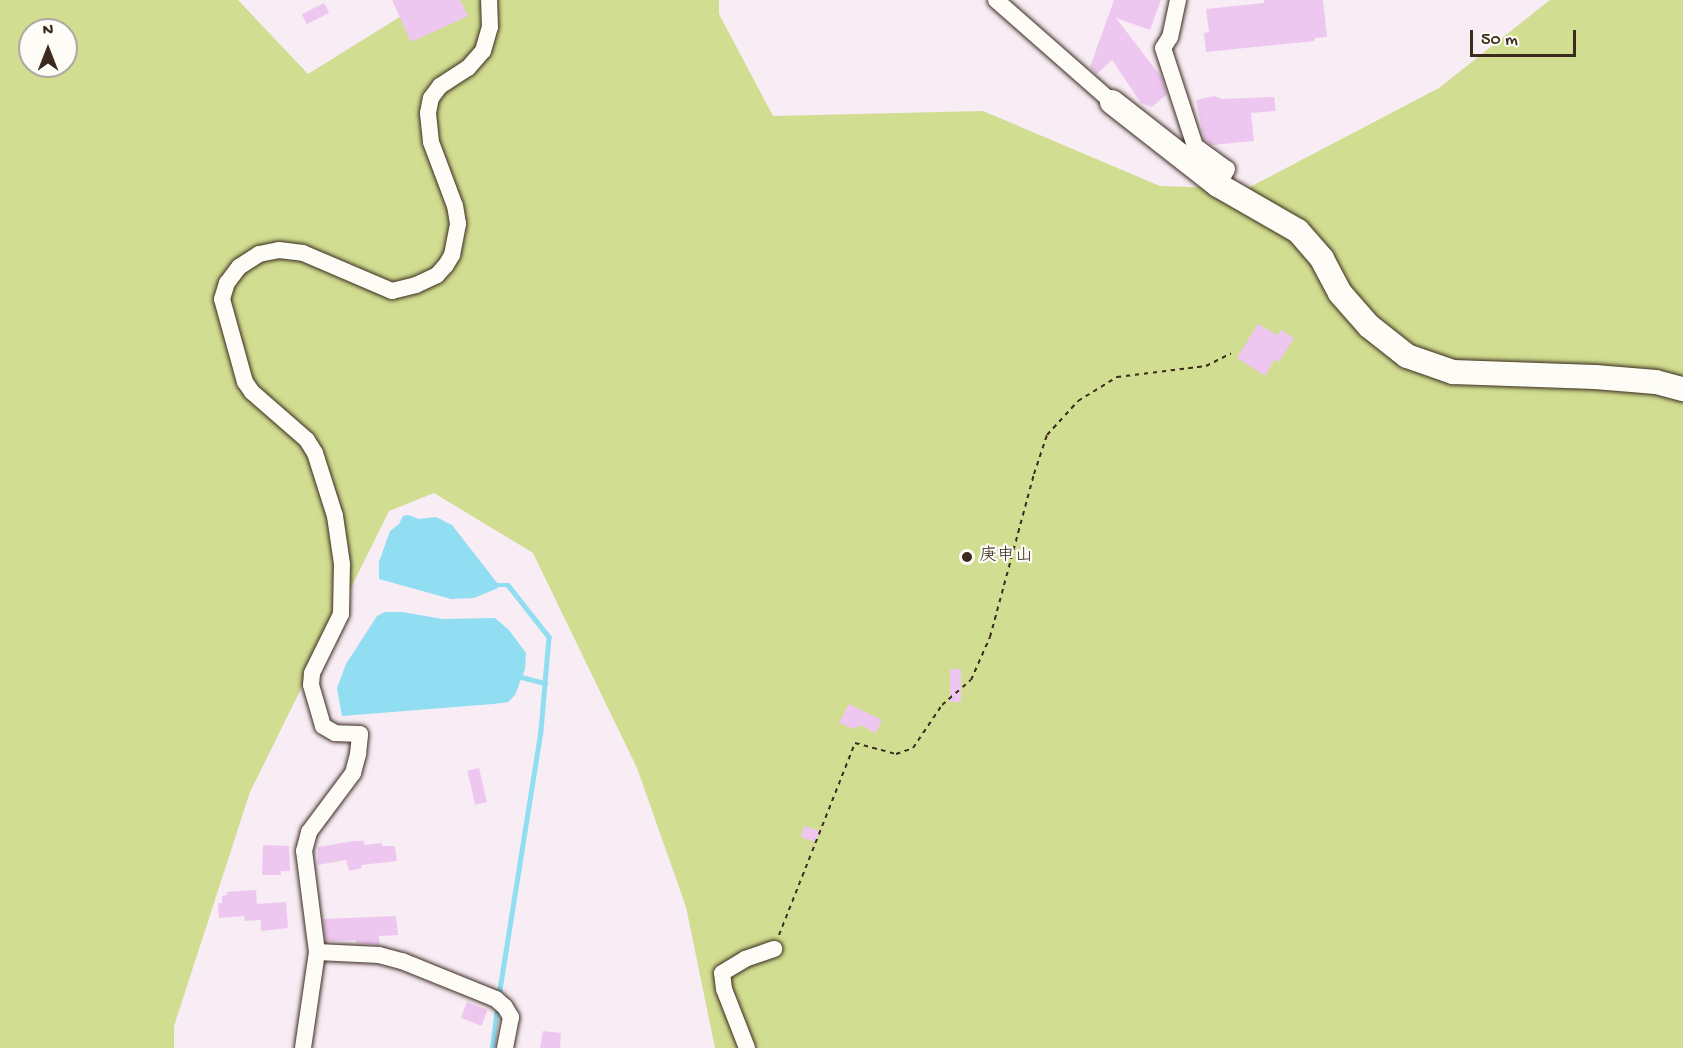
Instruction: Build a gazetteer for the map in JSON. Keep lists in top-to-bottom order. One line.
{"places":["庚申山"],"scale_bar":"50 m","north":"top"}
